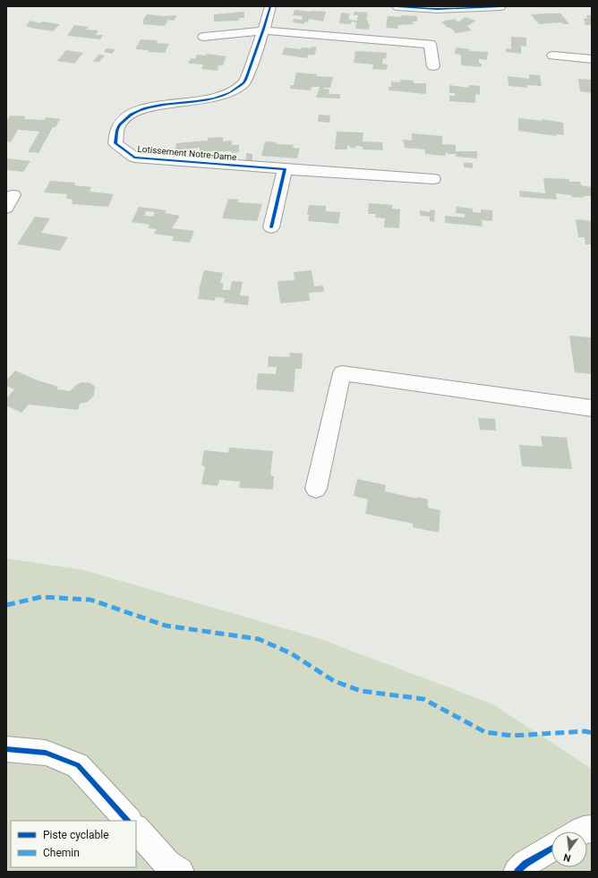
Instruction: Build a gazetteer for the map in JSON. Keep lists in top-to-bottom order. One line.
{"streets":{"street":["Lotissement Notre-Dame"]},"legend":["Piste cyclable","Chemin"],"north":"bottom"}
